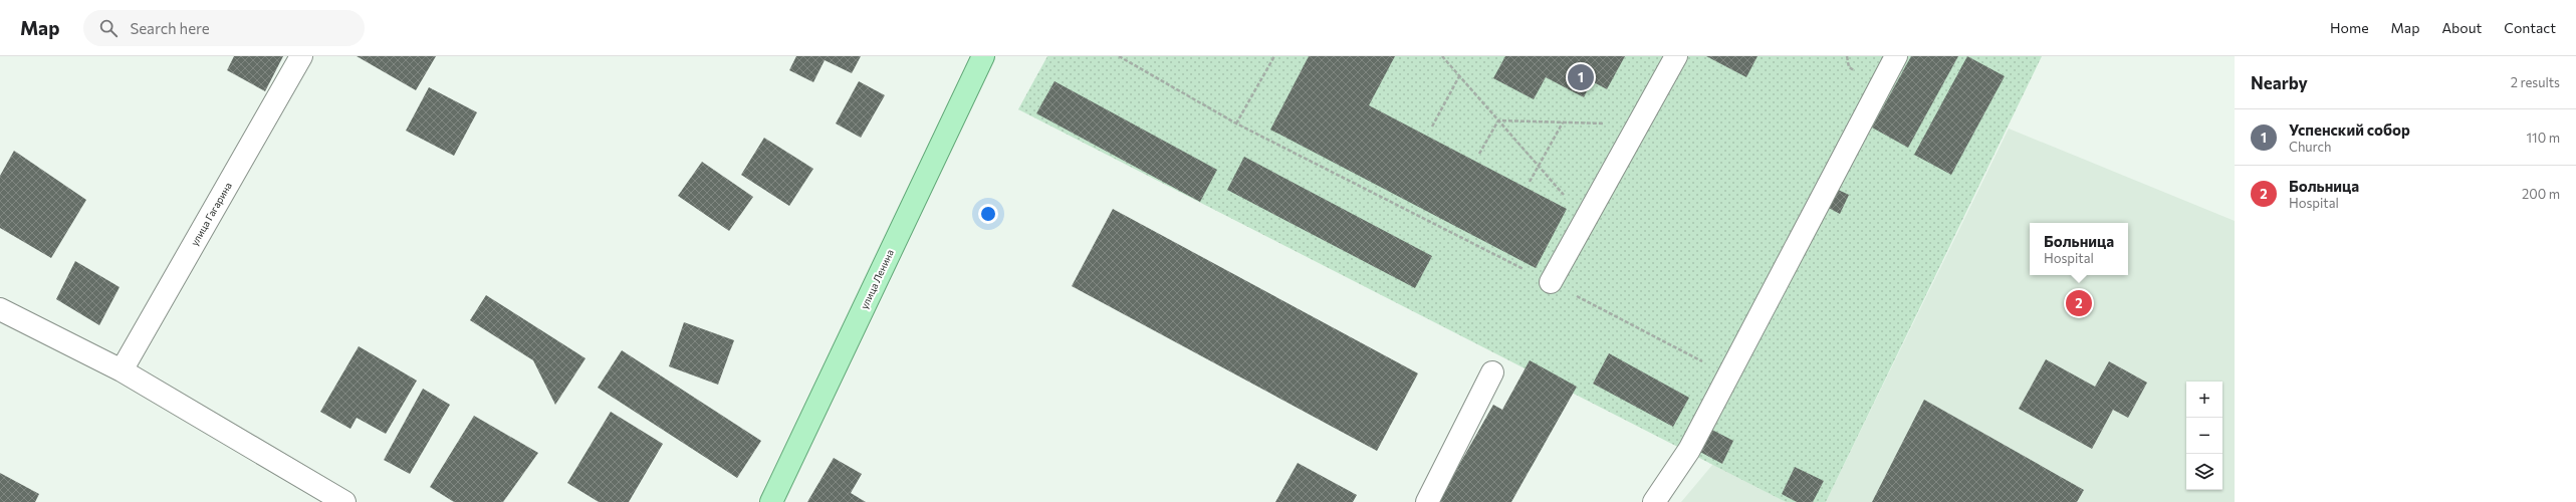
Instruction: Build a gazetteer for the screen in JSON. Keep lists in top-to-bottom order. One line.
{"streets":{"main road":["улица Ленина"],"street":["улица Гагарина"]},"page":{"header":"Map","search":"Search here","nav":["Home","Map","About","Contact"],"heading":["Nearby","2 results"],"pins":["1","2"],"list":[{"mark":"1","name":"Успенский собор","note":"Church","value":"110 m"},{"mark":"2","name":"Больница","note":"Hospital","value":"200 m"}],"popup":["Больница","Hospital"],"map_buttons":["+","−"]}}
